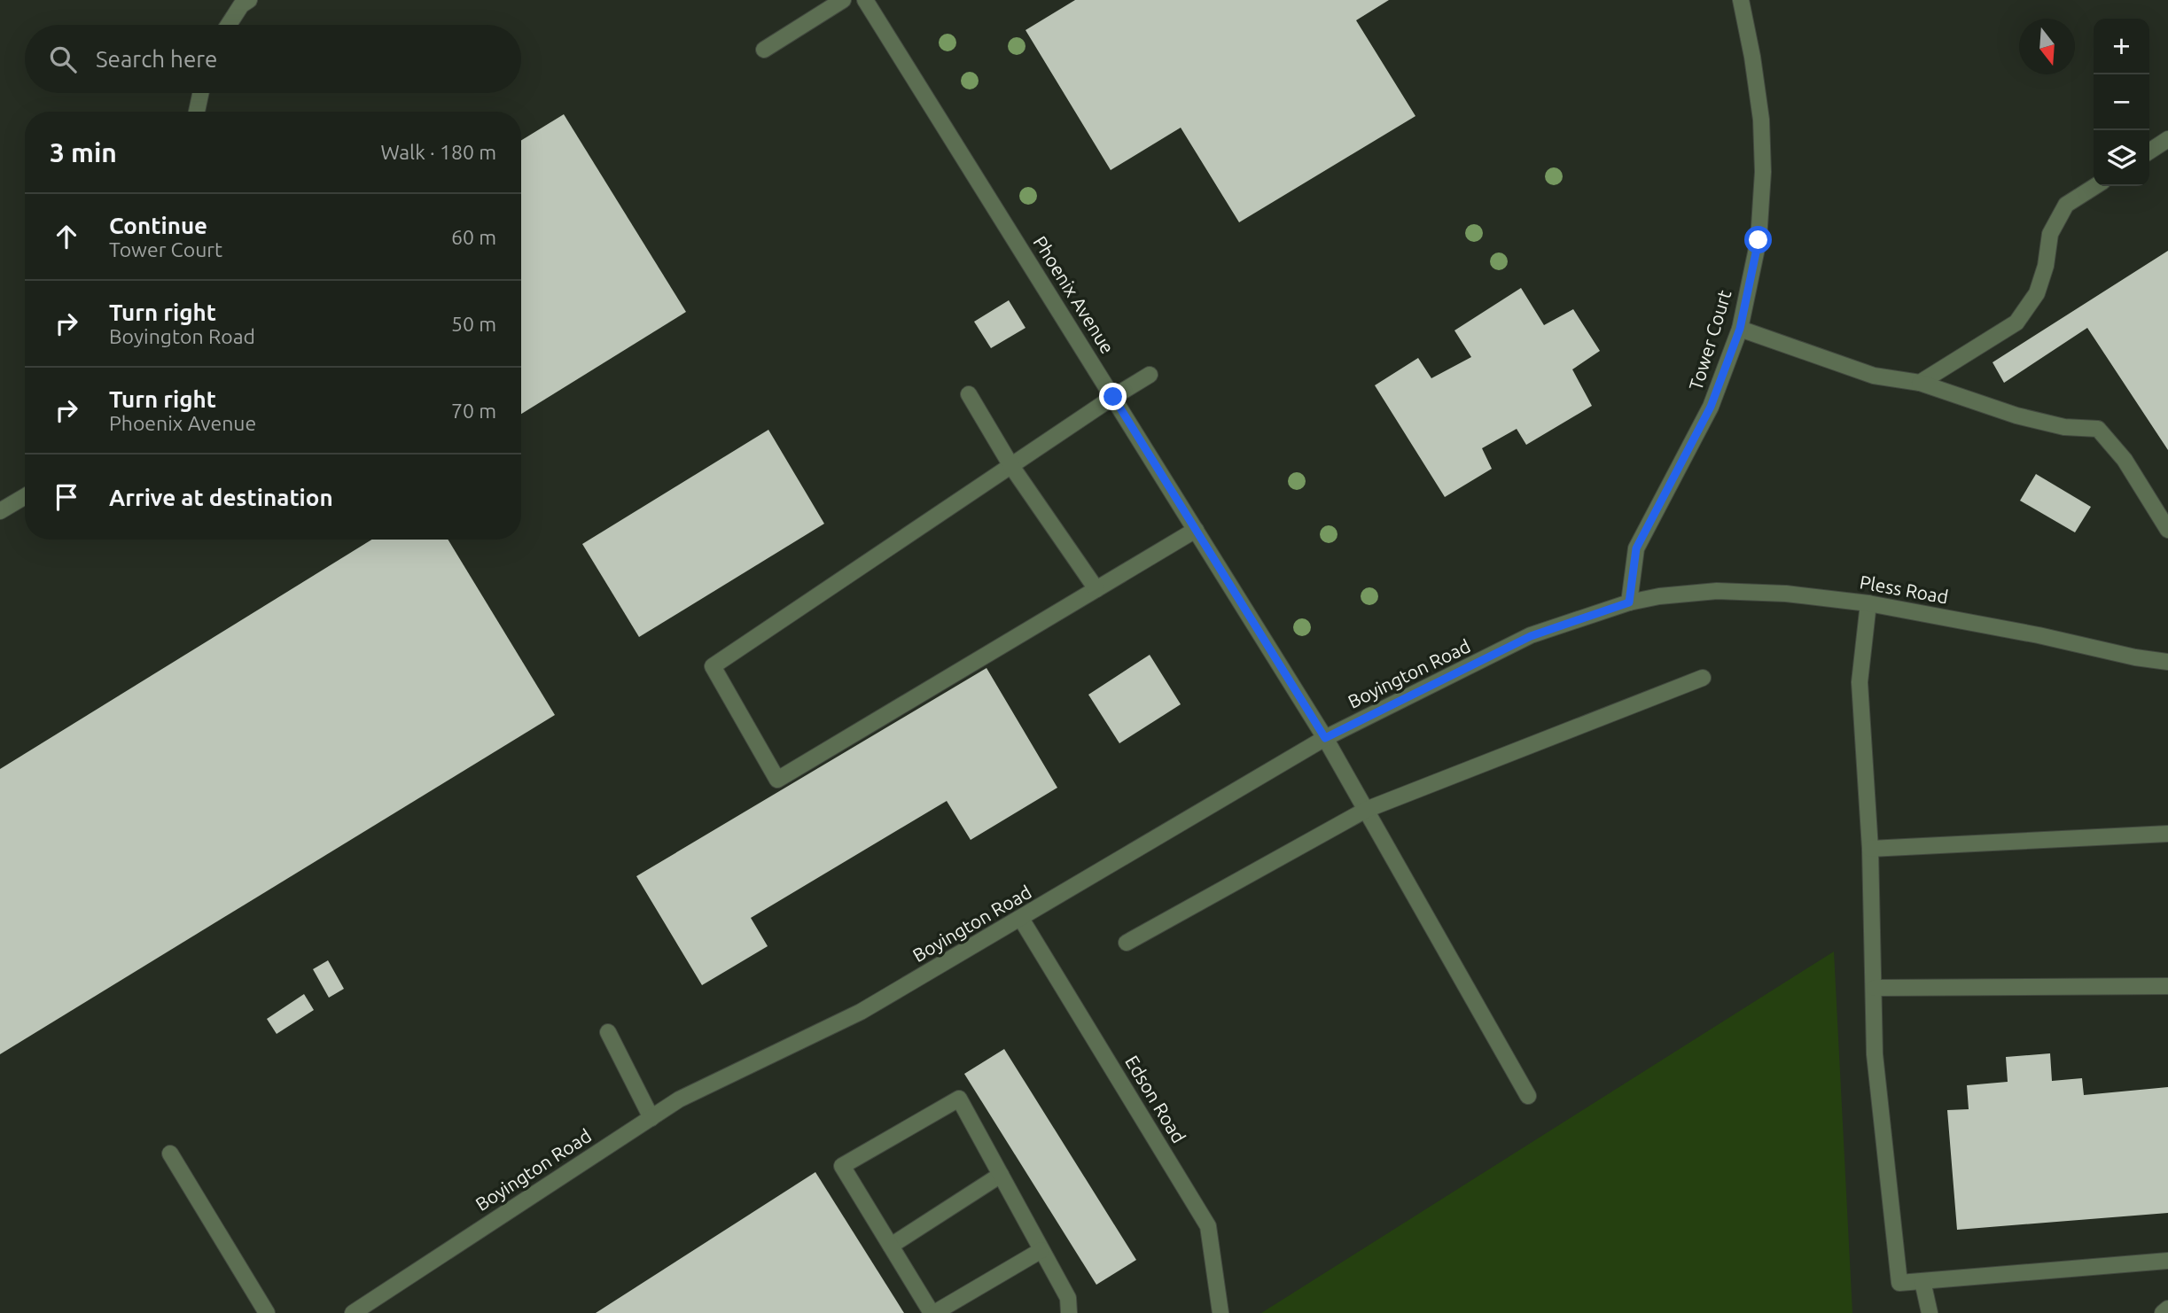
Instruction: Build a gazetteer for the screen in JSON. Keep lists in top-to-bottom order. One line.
{"streets":{"street":["Phoenix Avenue","Tower Court","Pless Road","Boyington Road","Edson Road"]},"crossings":[["Phoenix Avenue","Boyington Road"],["Tower Court","Pless Road"],["Tower Court","Boyington Road"],["Pless Road","Boyington Road"],["Boyington Road","Edson Road"]],"north":"bottom","page":{"map_buttons":["+","−"],"search":"Search here","heading":["3 min","Walk · 180 m"],"list":[["Continue","Tower Court","60 m"],["Turn right","Boyington Road","50 m"],["Turn right","Phoenix Avenue","70 m"],"Arrive at destination"]}}
